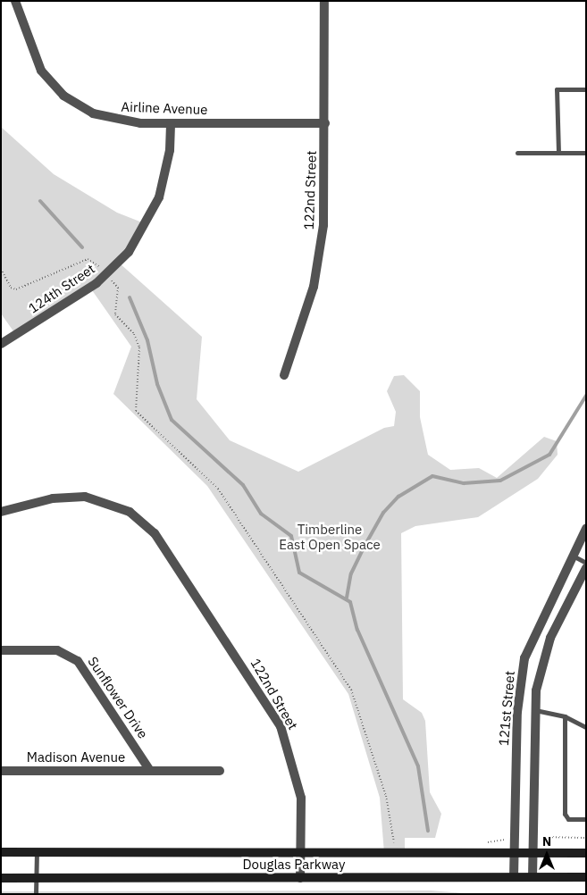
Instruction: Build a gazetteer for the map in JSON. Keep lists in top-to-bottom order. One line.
{"streets":{"main road":["Douglas Parkway"],"street":["Airline Avenue","122nd Street","124th Street","Sunflower Drive","121st Street","Madison Avenue"]},"crossings":[["Airline Avenue","122nd Street"],["Airline Avenue","124th Street"],["122nd Street","Douglas Parkway"],["Sunflower Drive","Madison Avenue"],["121st Street","Douglas Parkway"]],"parks":["Timberline East Open Space"],"north":"top"}
